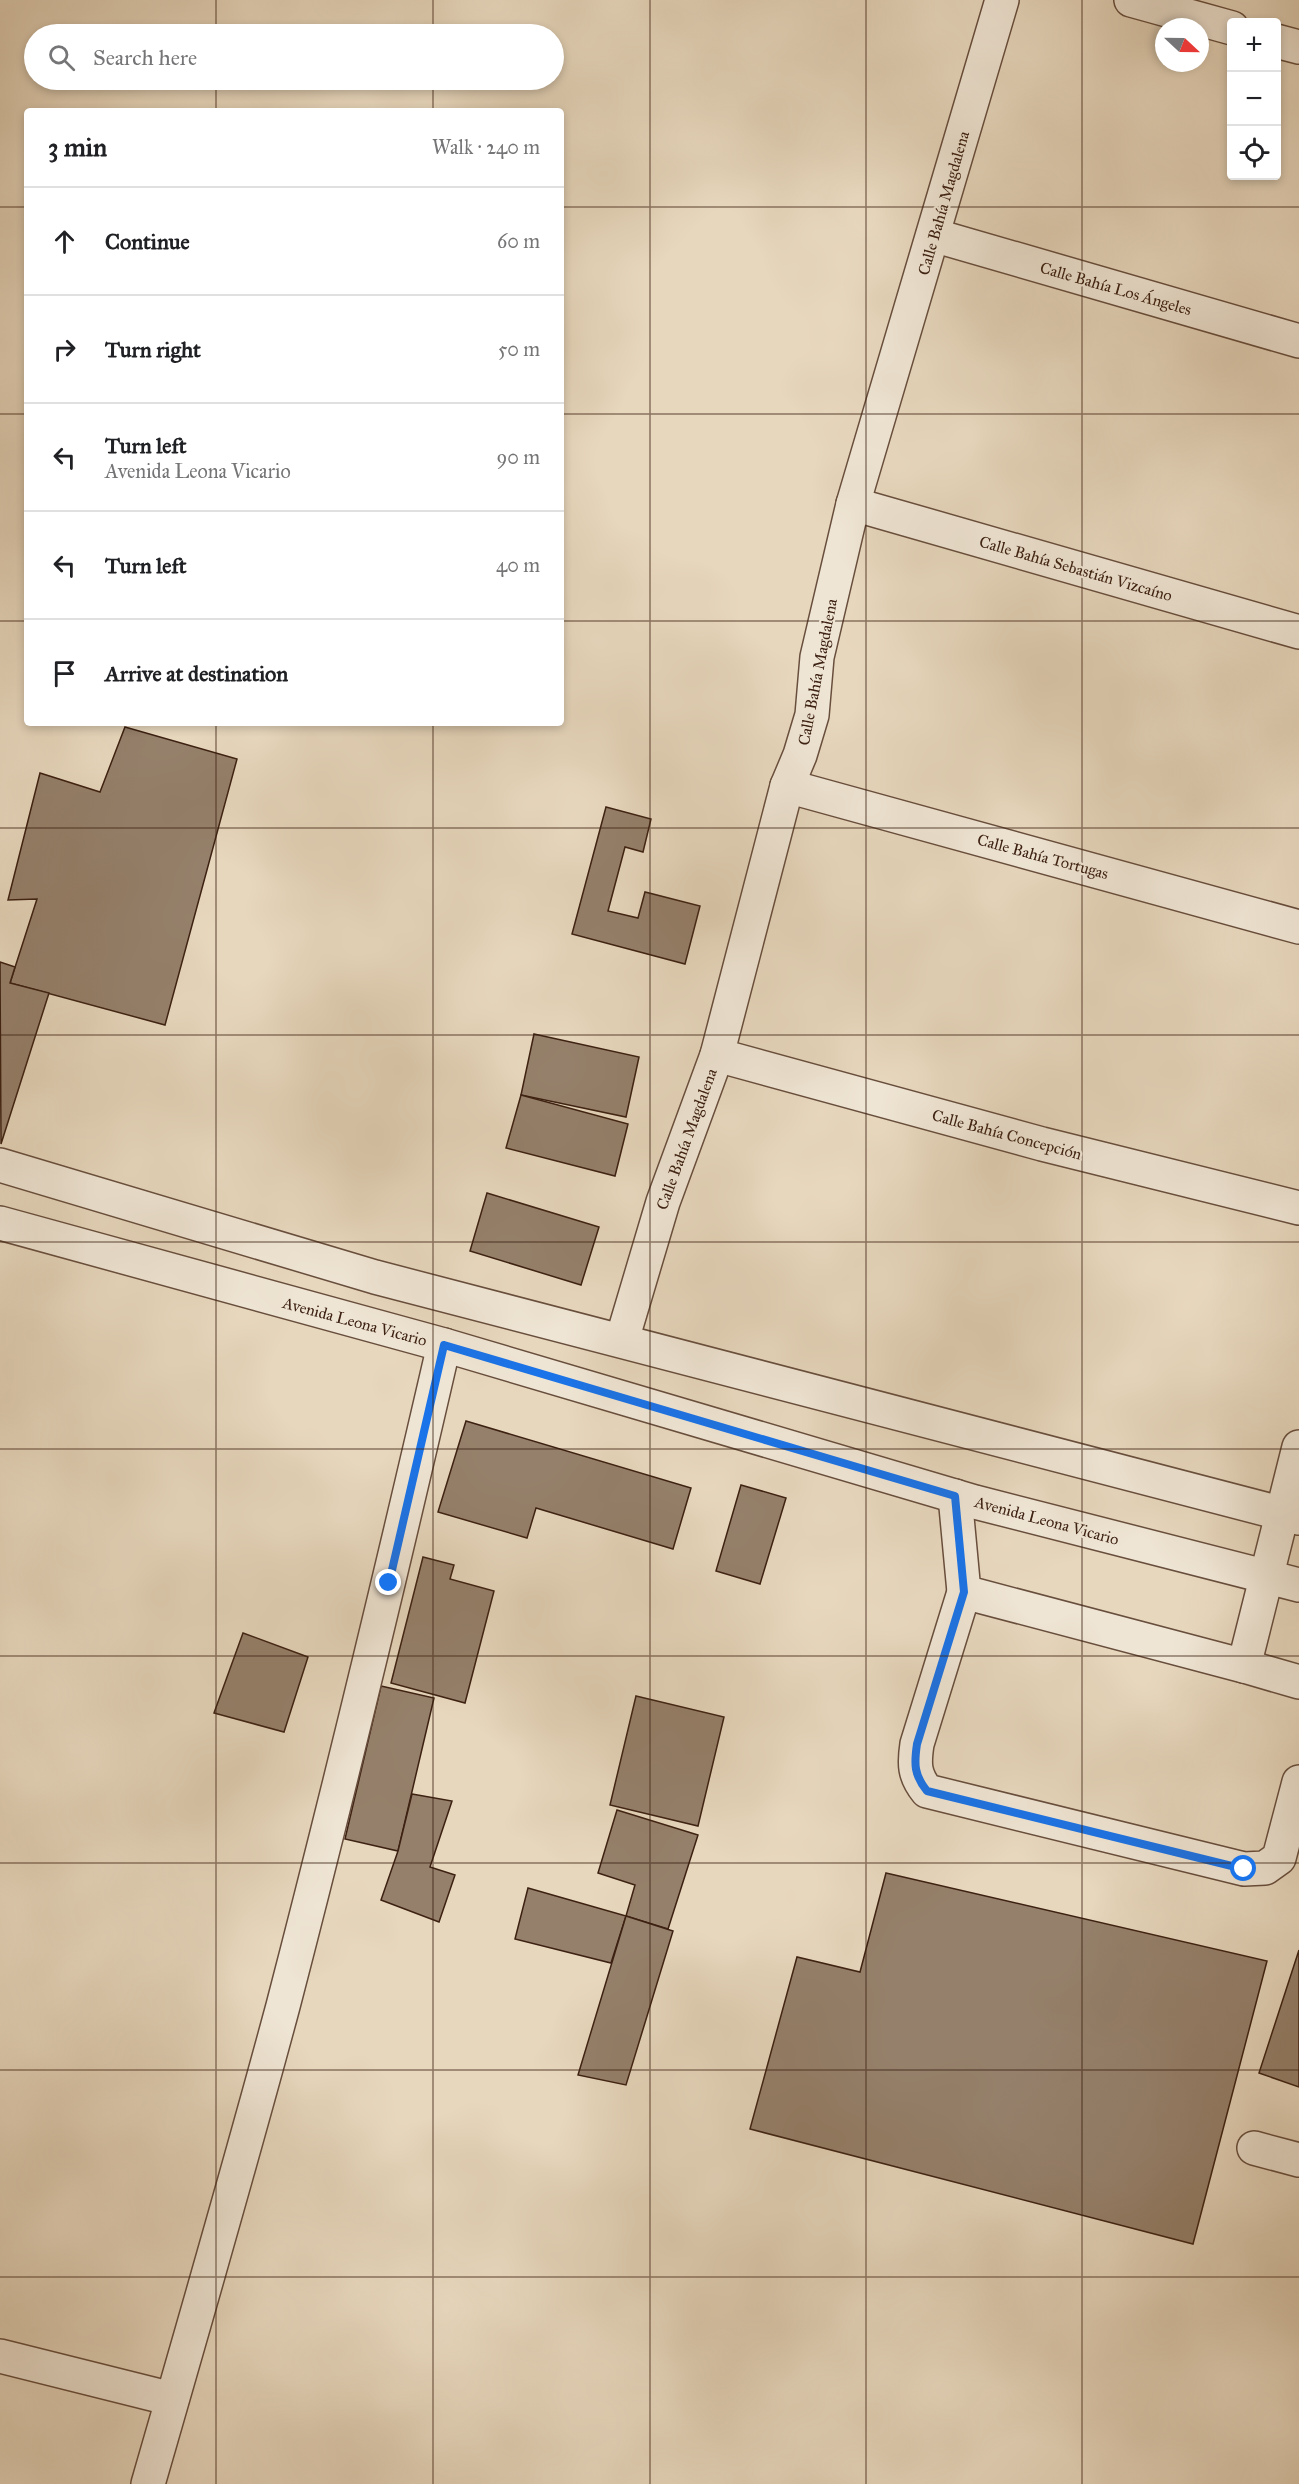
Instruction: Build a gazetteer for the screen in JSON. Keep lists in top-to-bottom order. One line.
{"streets":{"street":["Calle Bahía Magdalena","Calle Bahía Los Ángeles","Calle Bahía Sebastián Vizcaíno","Calle Bahía Tortugas","Calle Bahía Concepción","Avenida Leona Vicario"]},"crossings":[["Calle Bahía Magdalena","Calle Bahía Los Ángeles"],["Calle Bahía Magdalena","Calle Bahía Sebastián Vizcaíno"],["Calle Bahía Magdalena","Calle Bahía Tortugas"],["Calle Bahía Magdalena","Calle Bahía Concepción"]],"north":"right","page":{"map_buttons":["+","−"],"search":"Search here","heading":["3 min","Walk · 240 m"],"list":[["Continue","60 m"],["Turn right","50 m"],["Turn left","Avenida Leona Vicario","90 m"],["Turn left","40 m"],"Arrive at destination"]}}
